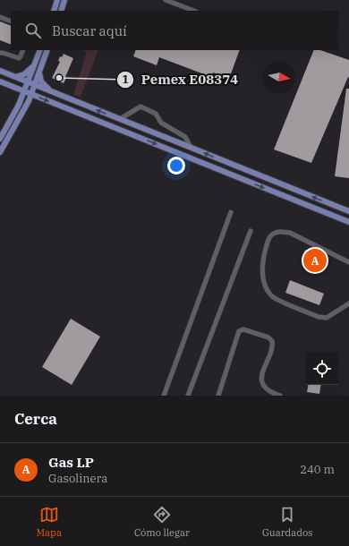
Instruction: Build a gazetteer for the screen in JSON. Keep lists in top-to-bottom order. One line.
{"places":["Pemex E08374"],"north":"right","page":{"search":"Buscar aquí","pins":"A","heading":"Cerca","list":[{"mark":"A","name":"Gas LP","note":"Gasolinera","value":"240 m"}],"nav":["Mapa","Cómo llegar","Guardados"]}}
